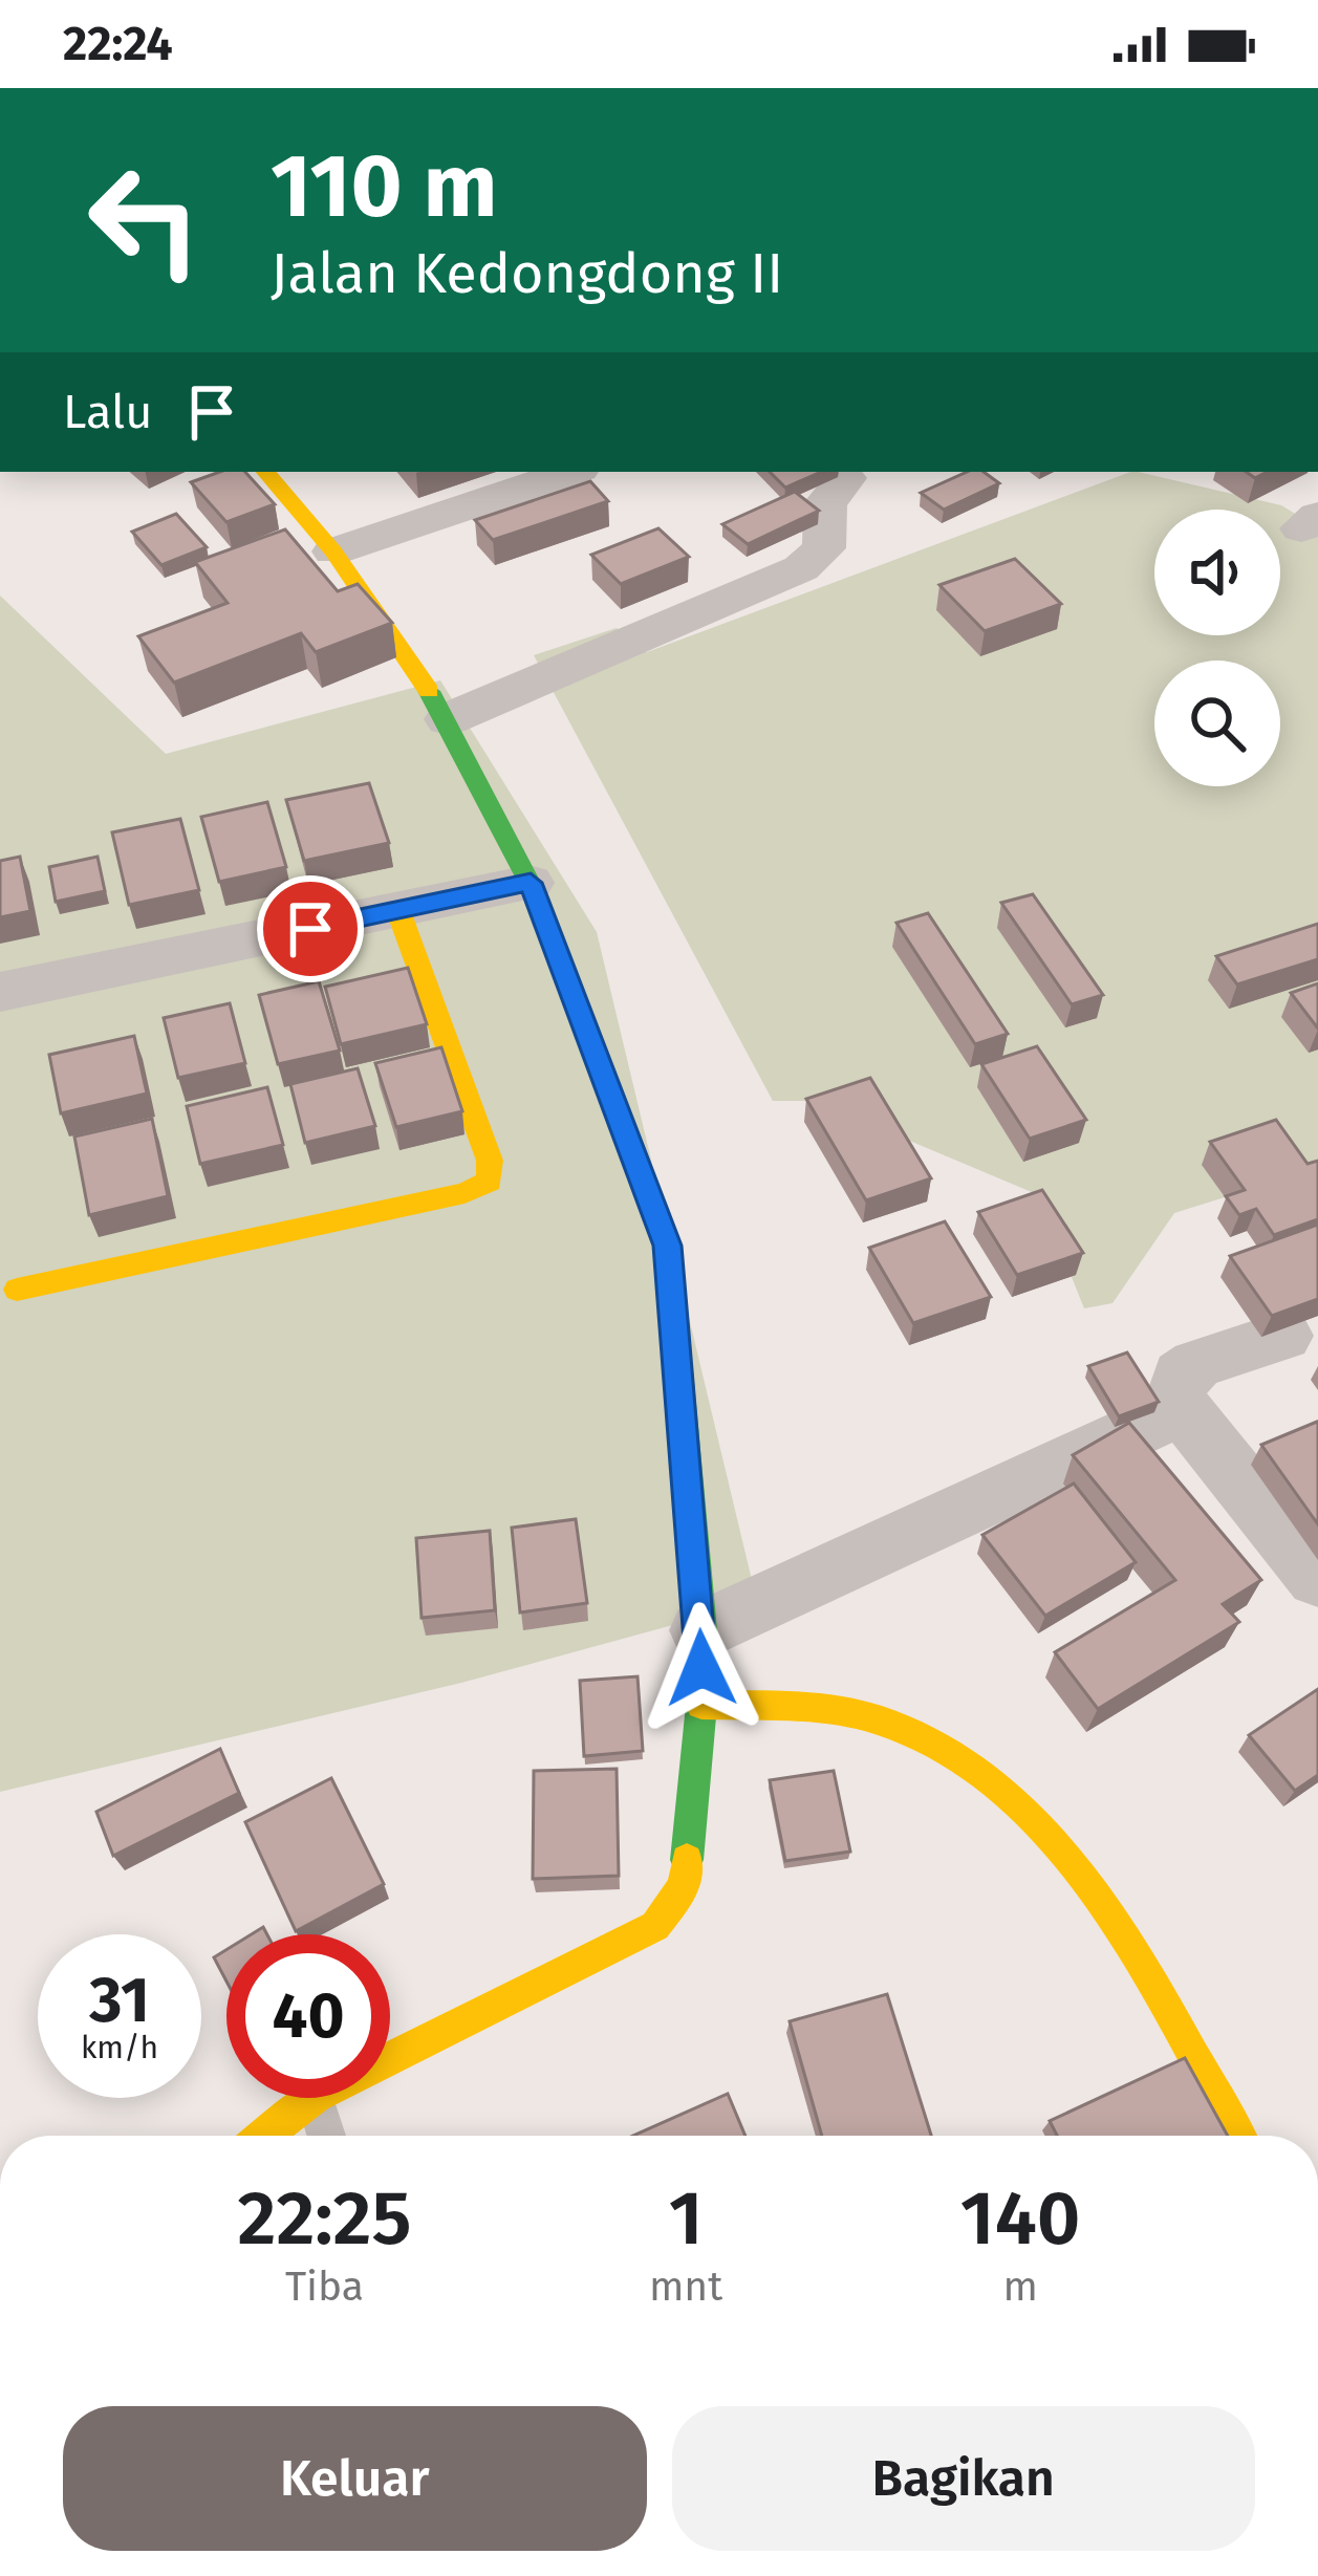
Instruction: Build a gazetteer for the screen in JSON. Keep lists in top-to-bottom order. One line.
{"page":{"status":"22:24","turn":["110 m","Jalan Kedongdong II"],"then":"Lalu","speed":"31 km/h","limit":"40","eta":["22:25","Tiba","1","mnt","140","m"],"buttons":["Keluar","Bagikan"]}}
